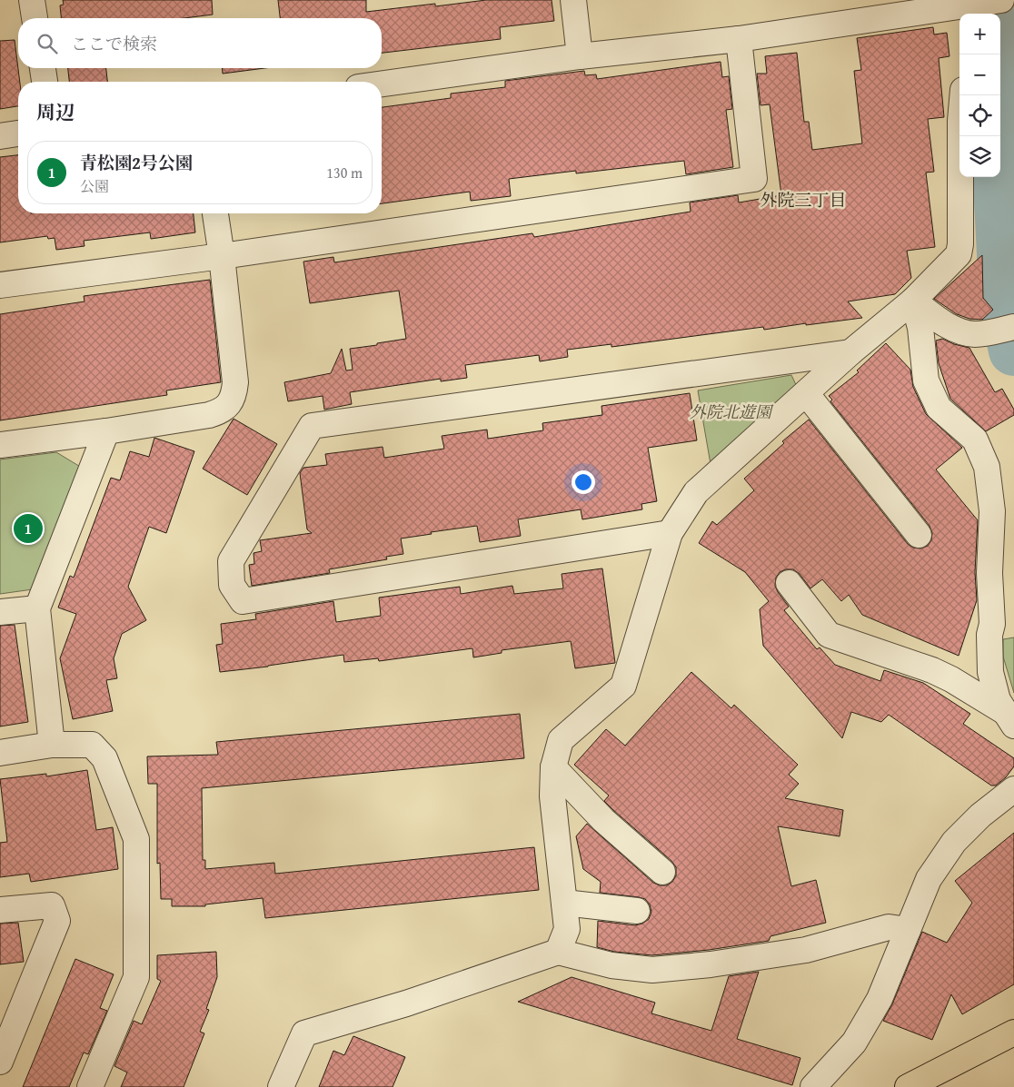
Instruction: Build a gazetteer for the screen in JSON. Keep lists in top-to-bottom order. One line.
{"districts":["外院三丁目"],"parks":["外院北遊園"],"page":{"map_buttons":["+","−"],"search":"ここで検索","heading":"周辺","list":[{"mark":"1","name":"青松園2号公園","note":"公園","value":"130 m"}],"pins":"1"}}
